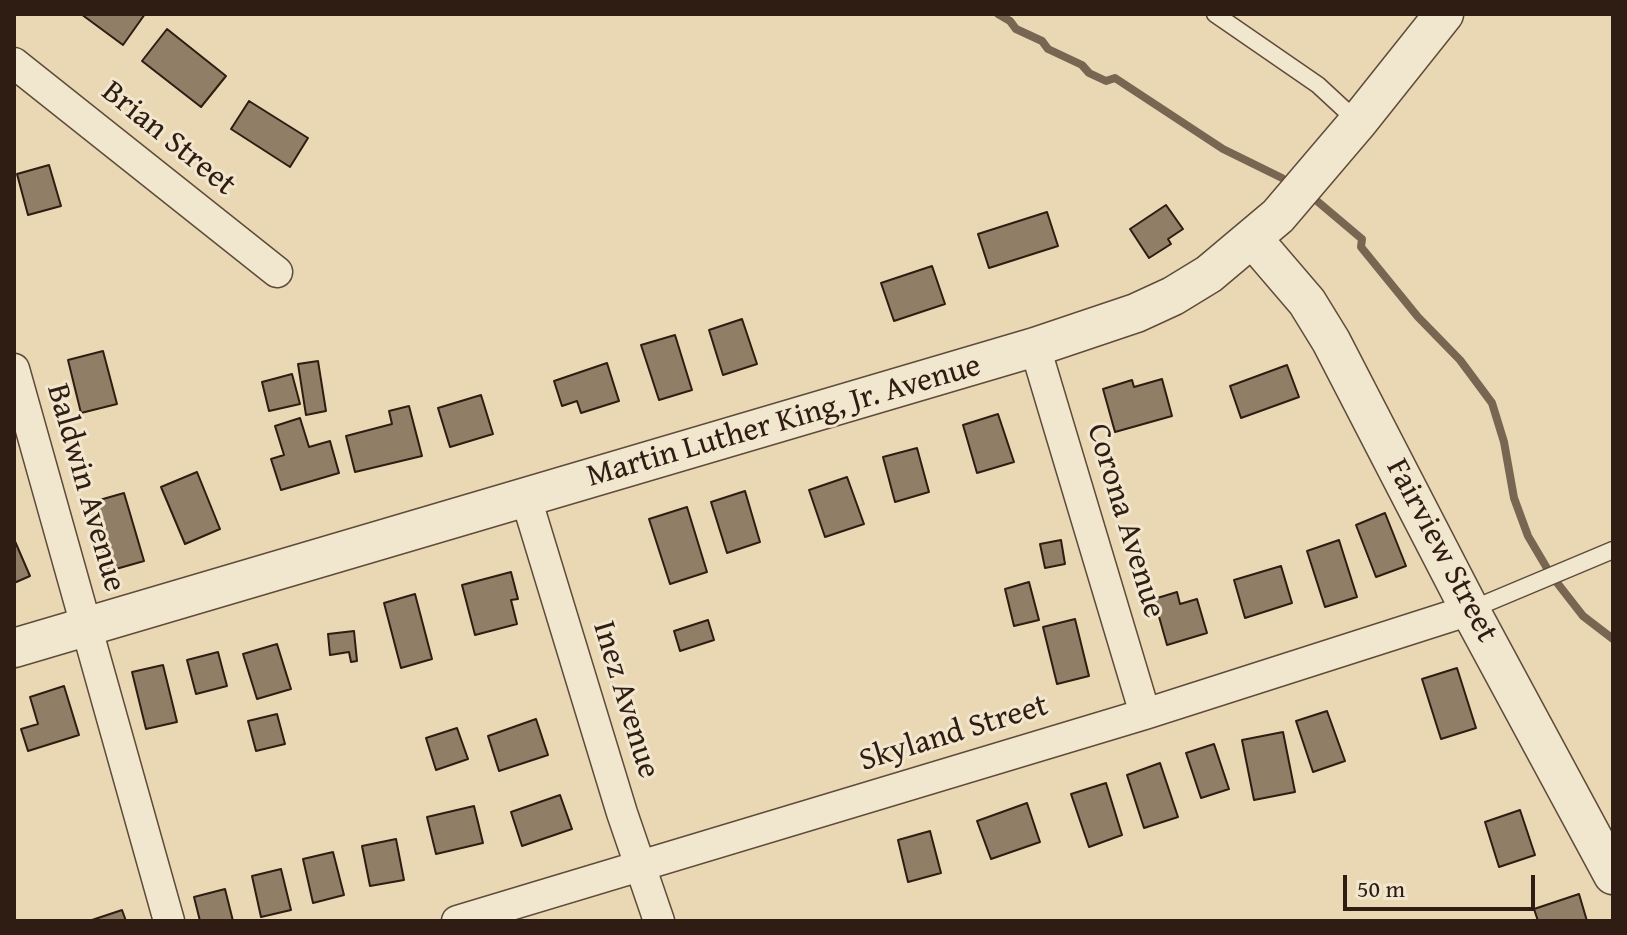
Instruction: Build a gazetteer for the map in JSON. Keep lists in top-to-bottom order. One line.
{"streets":{"street":["Brian Street","Martin Luther King, Jr. Avenue","Baldwin Avenue","Corona Avenue","Fairview Street","Inez Avenue","Skyland Street"]},"crossings":[["Martin Luther King, Jr. Avenue","Baldwin Avenue"],["Martin Luther King, Jr. Avenue","Corona Avenue"],["Martin Luther King, Jr. Avenue","Fairview Street"],["Martin Luther King, Jr. Avenue","Inez Avenue"],["Corona Avenue","Skyland Street"],["Fairview Street","Skyland Street"],["Inez Avenue","Skyland Street"]],"scale_bar":"50 m"}
